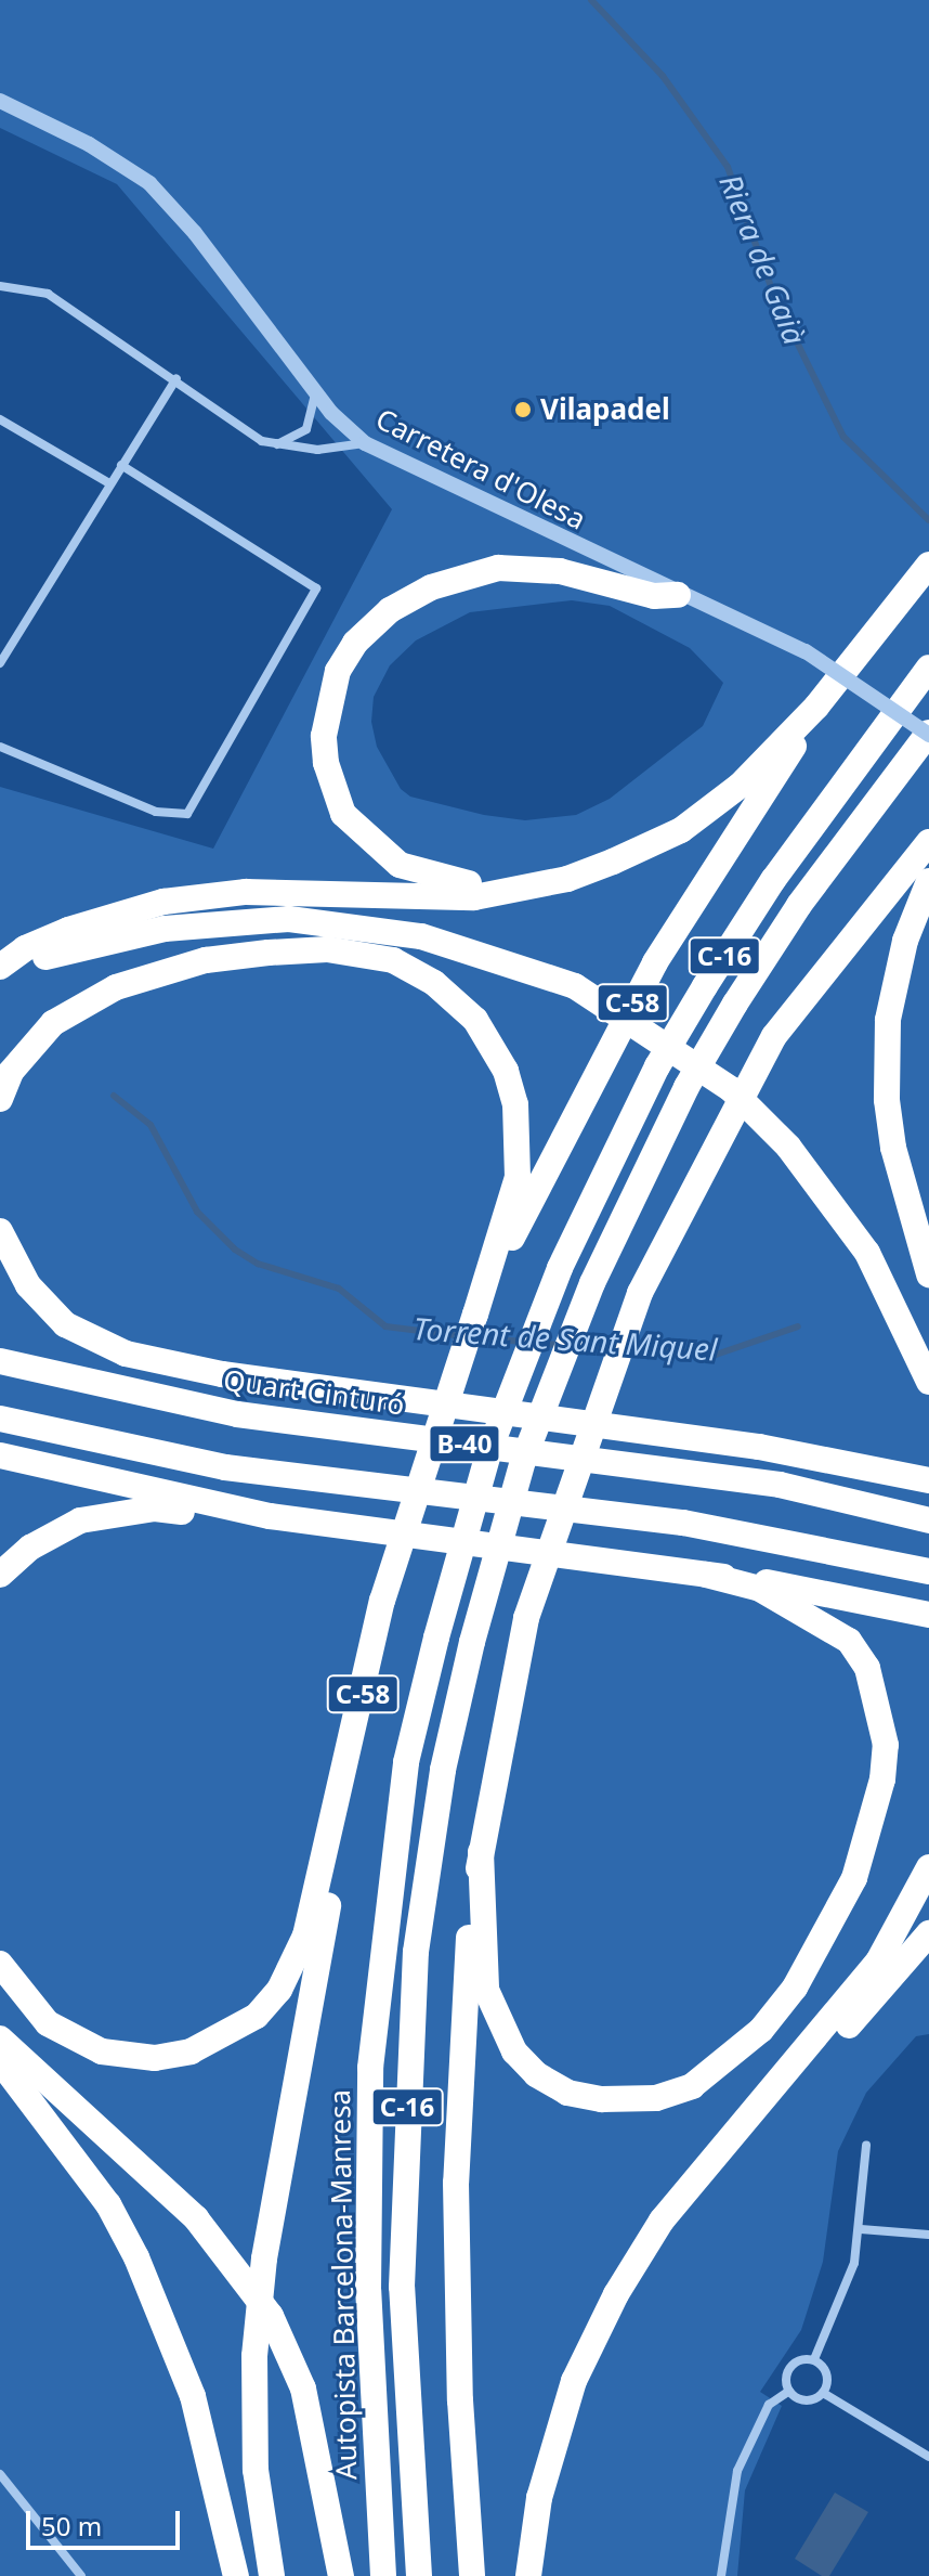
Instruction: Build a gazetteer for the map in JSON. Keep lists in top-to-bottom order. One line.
{"streets":{"highway":["C-16","C-58","Quart Cinturó","B-40","Autopista Barcelona-Manresa"],"street":["Carretera d'Olesa"]},"crossings":[["Carretera d'Olesa","Autopista Barcelona-Manresa"]],"water":["Riera de Gaià","Torrent de Sant Miquel"],"places":["Vilapadel"],"scale_bar":"50 m"}
